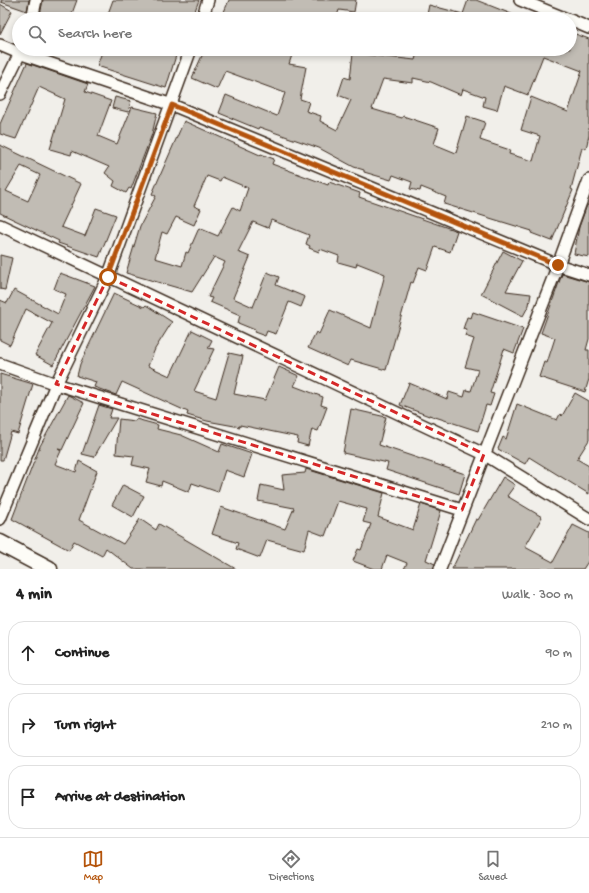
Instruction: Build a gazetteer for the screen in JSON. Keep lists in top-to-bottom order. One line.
{"page":{"search":"Search here","heading":["4 min","Walk · 300 m"],"list":[["Continue","90 m"],["Turn right","210 m"],"Arrive at destination"],"nav":["Map","Directions","Saved"]}}
